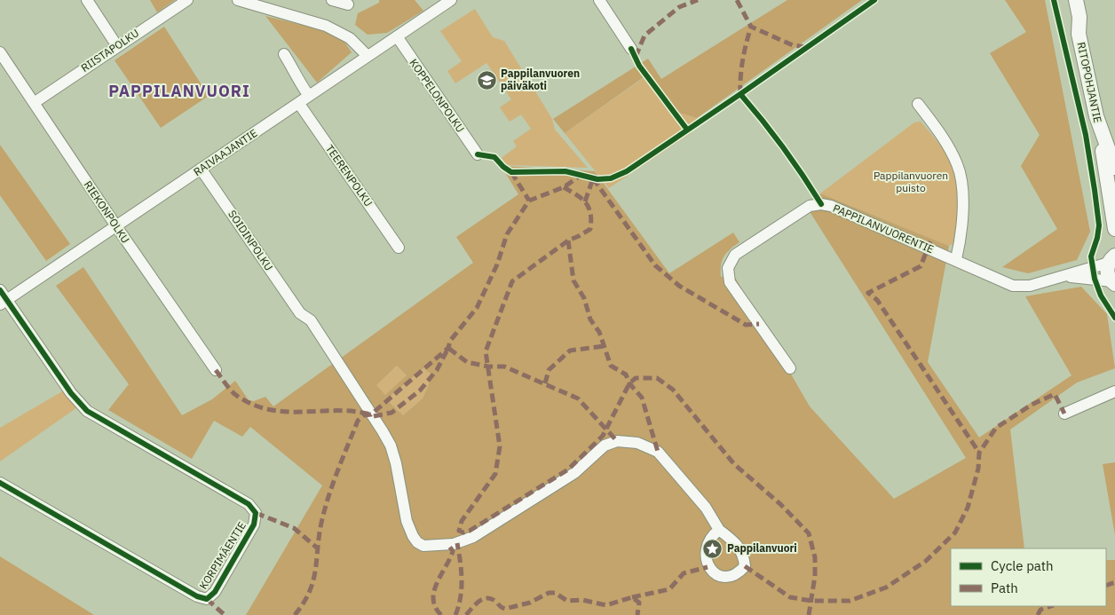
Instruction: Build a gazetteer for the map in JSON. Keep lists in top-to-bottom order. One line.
{"streets":{"main road":["RITOPOHJANTIE"],"street":["RIISTAPOLKU","KOPPELONPOLKU","RAIVAAJANTIE","TEERENPOLKU","RIEKONPOLKU","PAPPILANVUORENTIE","SOIDINPOLKU","KORPIMÄENTIE"]},"crossings":[["RIISTAPOLKU","RIEKONPOLKU"],["KOPPELONPOLKU","RAIVAAJANTIE"],["RAIVAAJANTIE","TEERENPOLKU"],["RAIVAAJANTIE","RIEKONPOLKU"],["RAIVAAJANTIE","SOIDINPOLKU"],["RAIVAAJANTIE","KORPIMÄENTIE"]],"districts":["PAPPILANVUORI"],"parks":["Pappilanvuoren puisto"],"places":{"school or university":["Pappilanvuoren päiväkoti"],"place":["Pappilanvuori"]},"legend":["Cycle path","Path"]}
